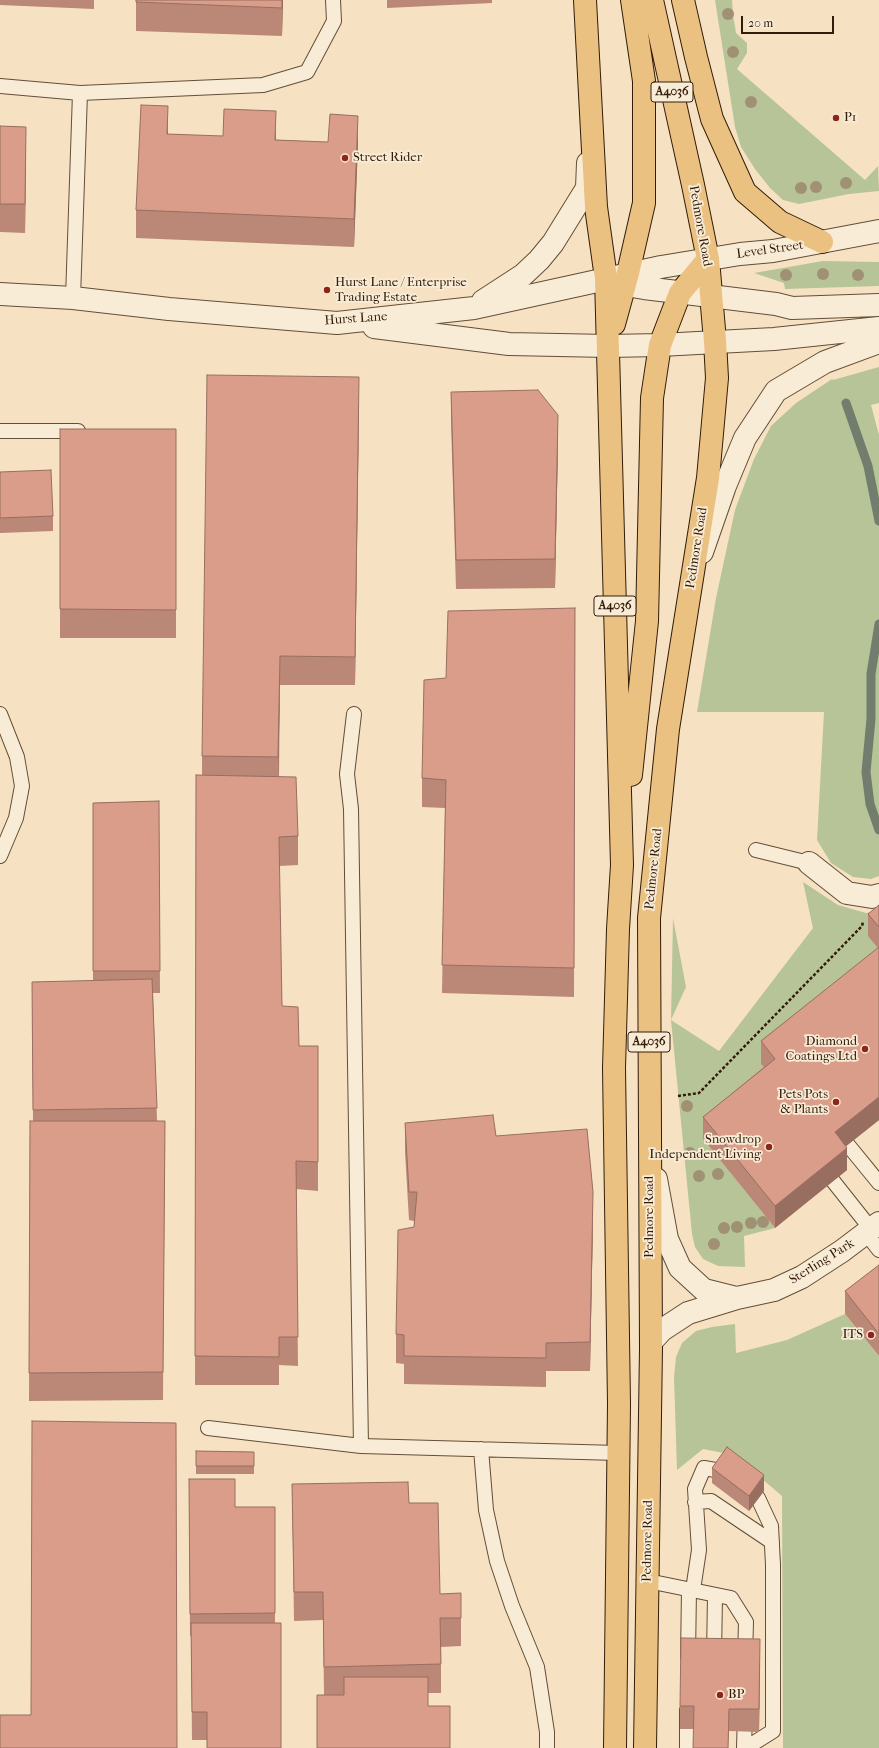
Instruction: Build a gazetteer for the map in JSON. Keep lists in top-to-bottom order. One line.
{"streets":{"highway":["A4036","Pedmore Road"],"street":["Level Street","Hurst Lane","Sterling Park"]},"crossings":[["A4036","Hurst Lane"],["Pedmore Road","Level Street"],["Pedmore Road","Sterling Park"],["Level Street","Hurst Lane"]],"places":["P1","Street Rider","Hurst Lane / Enterprise Trading Estate","Diamond Coatings Ltd","Pets Pots & Plants","Snowdrop Independent Living","ITS","BP"],"scale_bar":"20 m"}
